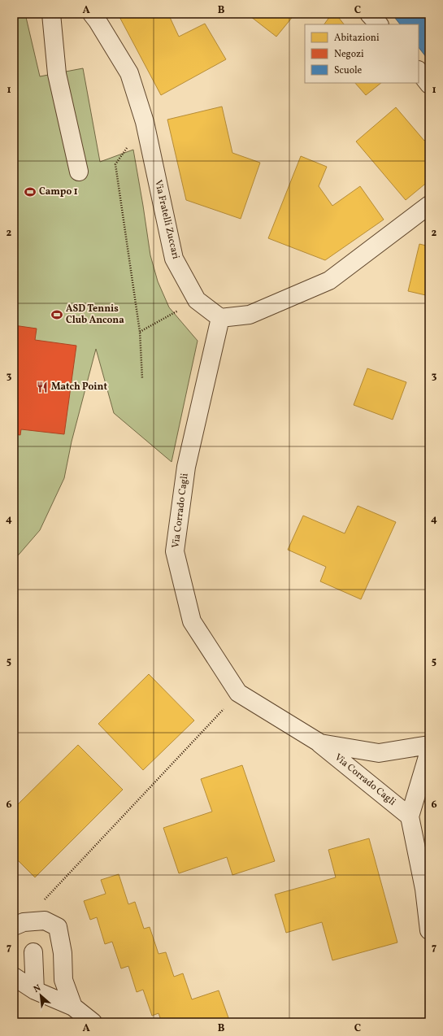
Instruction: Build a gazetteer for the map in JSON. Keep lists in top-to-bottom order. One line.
{"streets":{"street":["Via Fratelli Zuccari","Via Corrado Cagli"]},"crossings":[["Via Fratelli Zuccari","Via Corrado Cagli"]],"places":{"sports":["Campo 1","ASD Tennis Club Ancona"],"restaurant":["Match Point"]},"legend":["Abitazioni","Negozi","Scuole"],"north":"top left","grid":{"columns":["A","B","C"],"rows":["1","2","3","4","5","6","7"]}}
